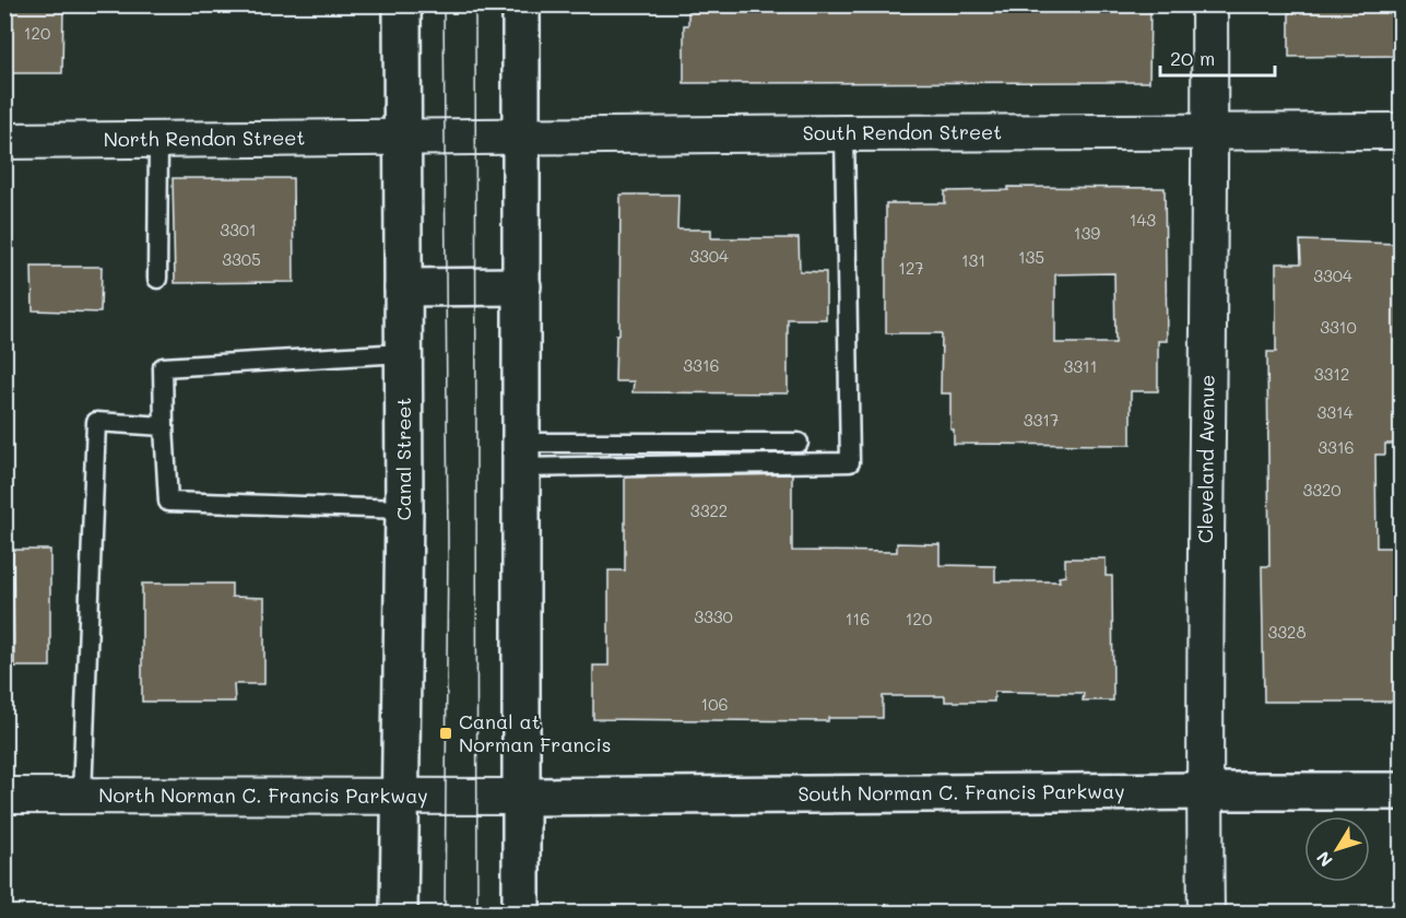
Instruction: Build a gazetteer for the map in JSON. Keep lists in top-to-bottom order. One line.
{"streets":{"main road":["Canal Street","South Norman C. Francis Parkway"],"street":["South Rendon Street","North Rendon Street","Cleveland Avenue","North Norman C. Francis Parkway"]},"crossings":[["South Rendon Street","North Rendon Street"],["South Rendon Street","Canal Street"],["South Rendon Street","Cleveland Avenue"],["North Rendon Street","Canal Street"],["Canal Street","North Norman C. Francis Parkway"],["Cleveland Avenue","South Norman C. Francis Parkway"],["South Norman C. Francis Parkway","North Norman C. Francis Parkway"]],"places":{"transit":["Canal at Norman Francis"]},"house_numbers":["120","143","3301","139","3304","135","3305","131","127","3304","3310","3316","3311","3312","3314","3317","3316","3320","3322","3330","116","120","3328","106"],"scale_bar":"20 m","north":"bottom left"}
